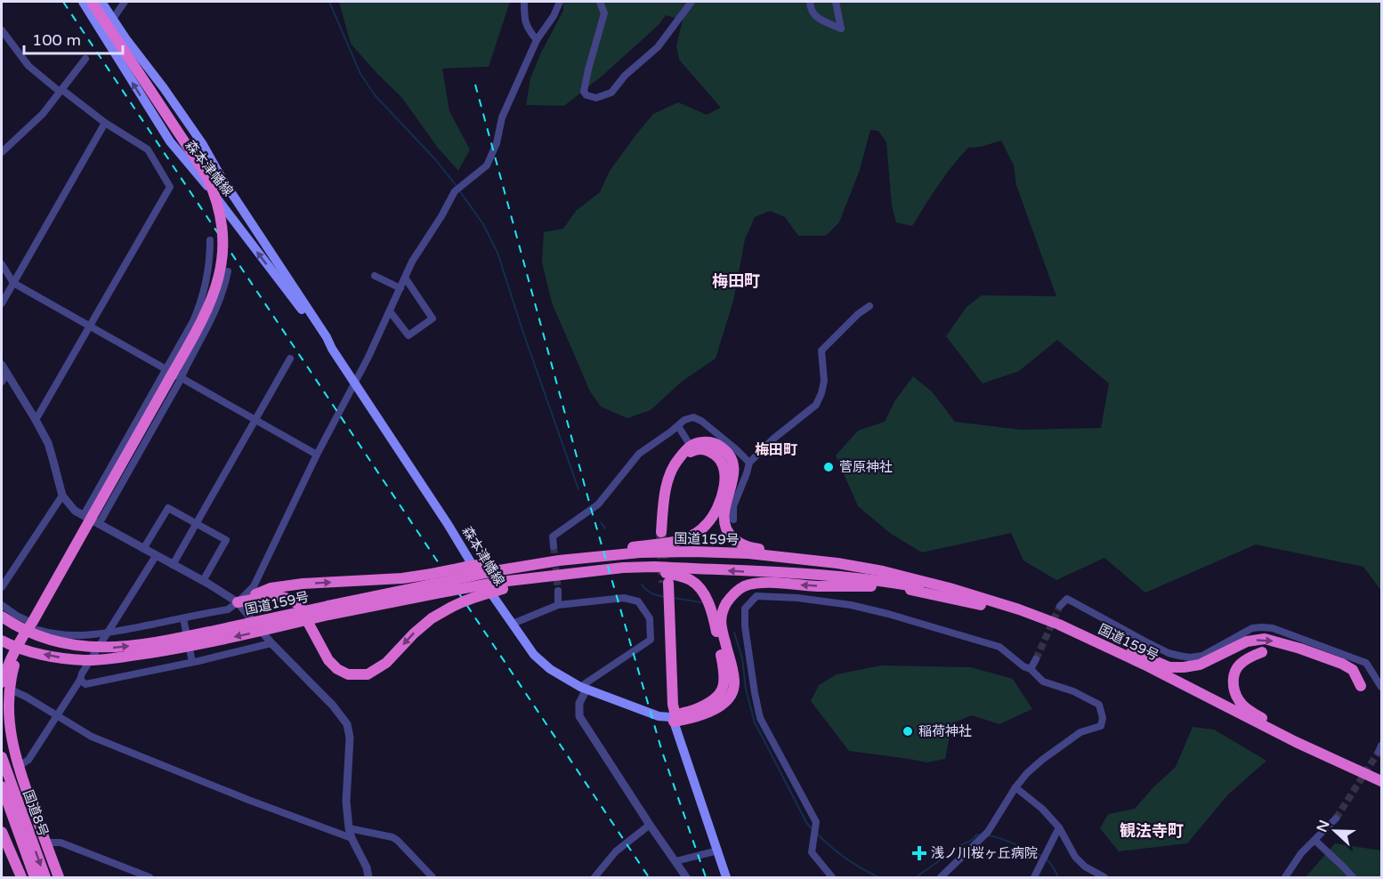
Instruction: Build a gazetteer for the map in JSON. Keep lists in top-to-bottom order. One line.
{"streets":{"highway":["国道159号","国道8号"],"main road":["森本津幡線"]},"districts":["梅田町","梅田町","観法寺町"],"places":{"other":["菅原神社","稲荷神社"],"health":["浅ノ川桜ヶ丘病院"]},"scale_bar":"100 m","north":"left"}
